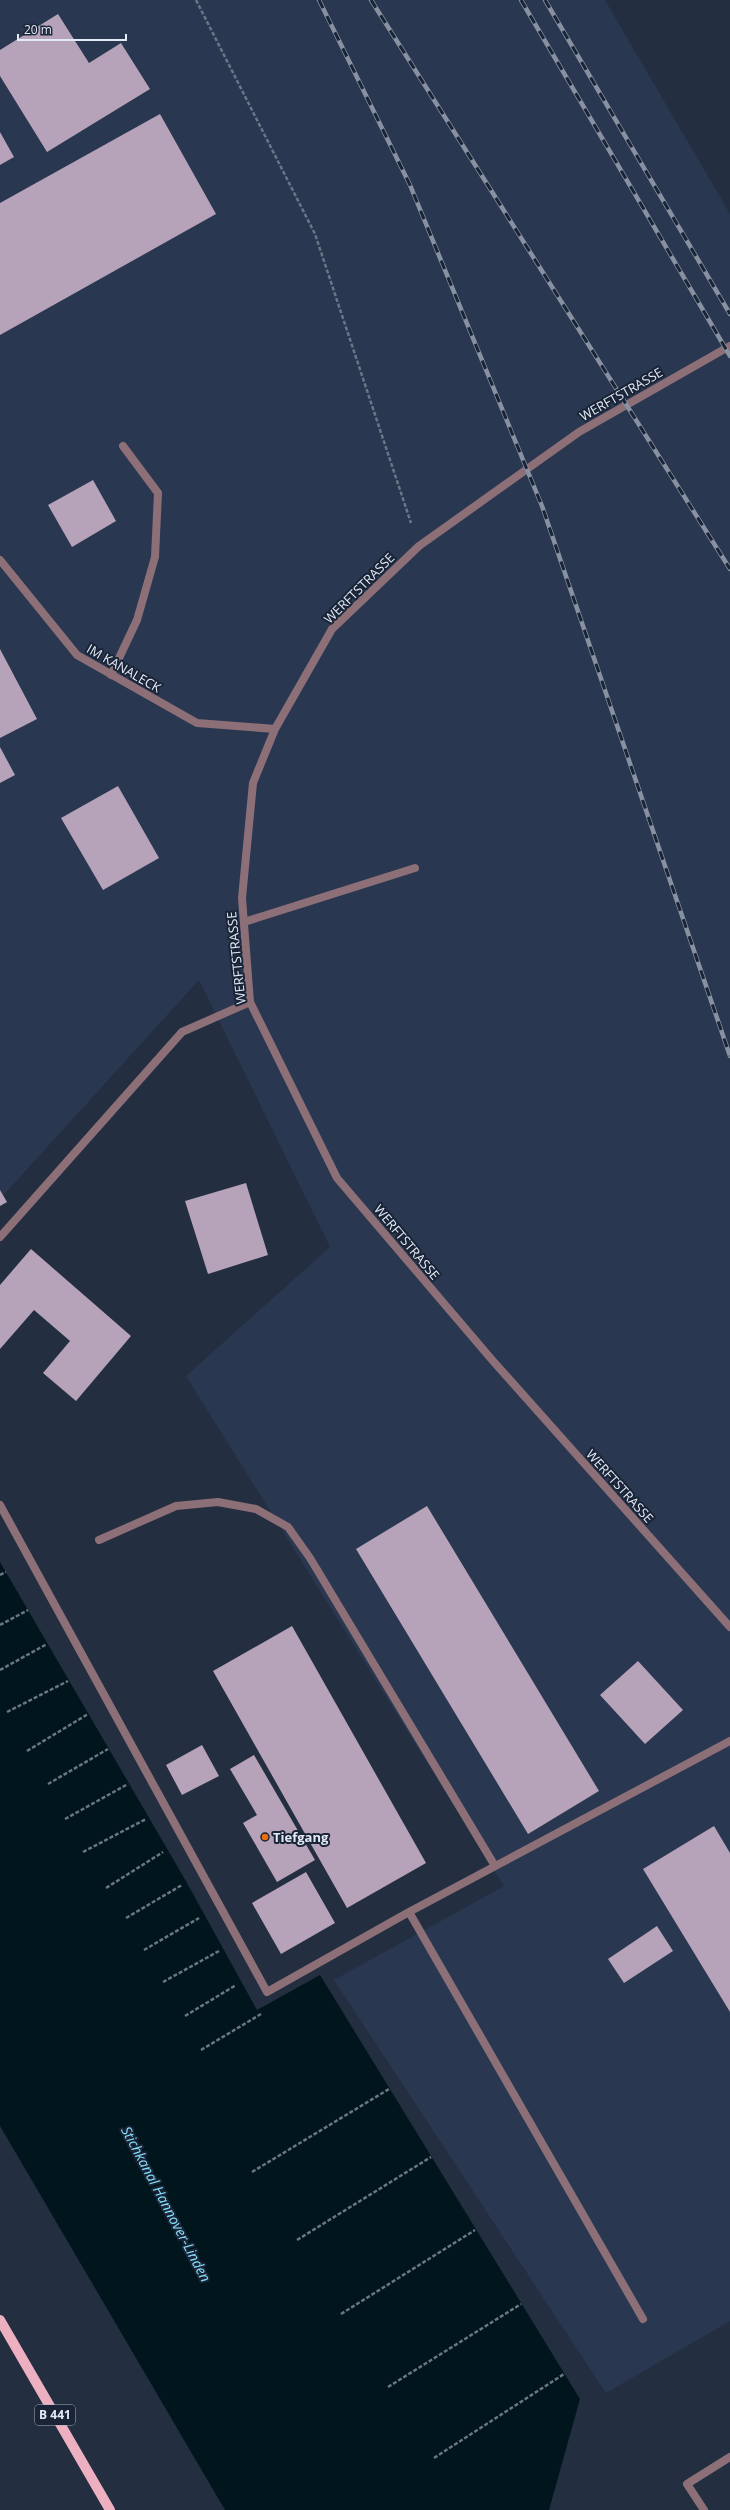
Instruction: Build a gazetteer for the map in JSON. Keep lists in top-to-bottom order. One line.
{"streets":{"main road":["B 441"],"street":["WERFTSTRASSE","IM KANALECK"]},"crossings":[["WERFTSTRASSE","IM KANALECK"]],"water":["Stichkanal Hannover-Linden"],"places":["Tiefgang"],"scale_bar":"20 m"}
